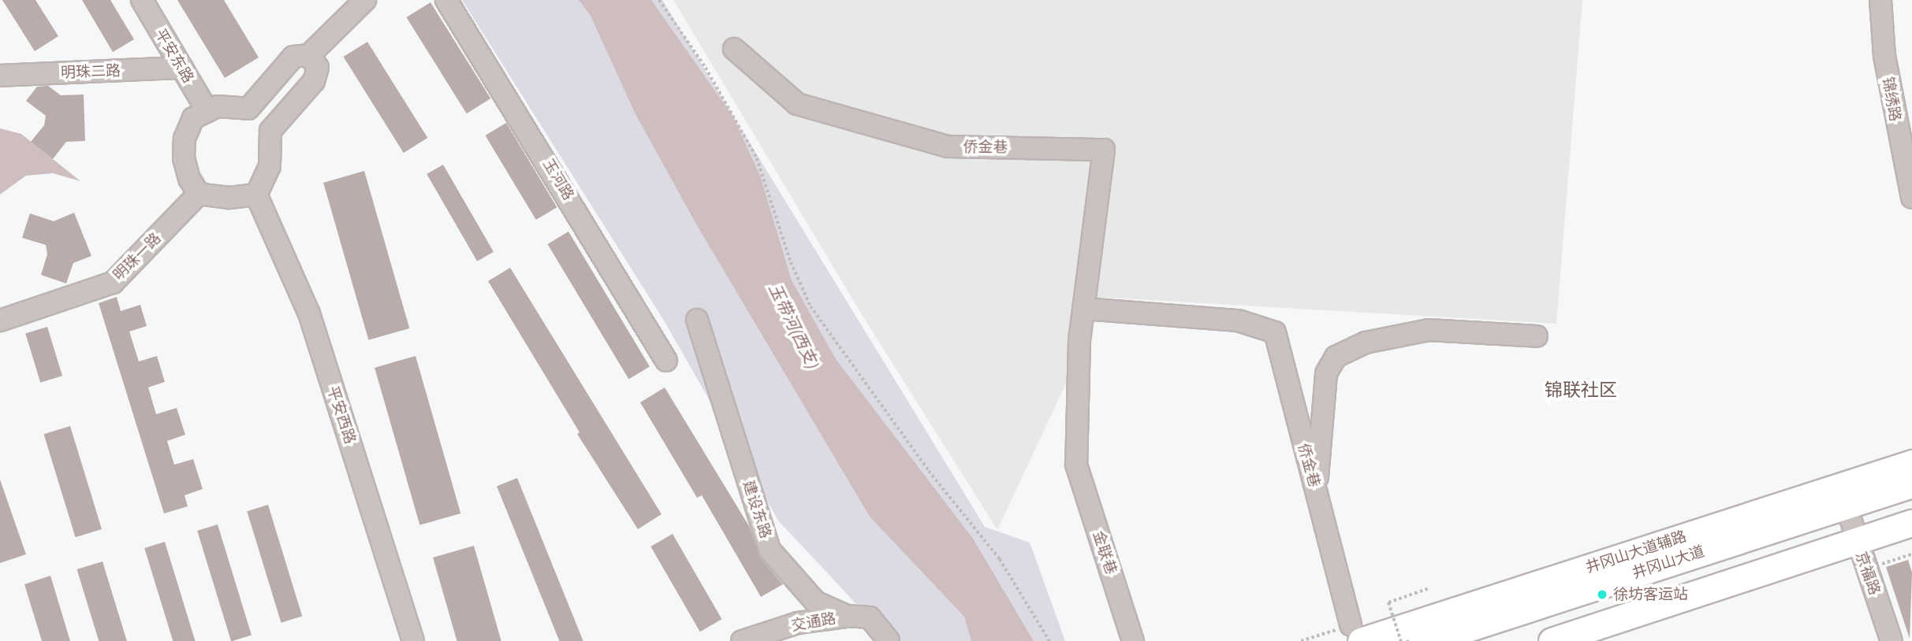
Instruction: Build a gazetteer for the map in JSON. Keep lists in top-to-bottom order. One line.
{"streets":{"highway":["井冈山大道"],"main road":["井冈山大道辅路"],"street":["平安东路","明珠二路","锦绣路","侨金巷","玉河路","明珠一路","平安西路","建设东路","金联巷","京福路","交通路"]},"crossings":[["平安东路","明珠二路"],["侨金巷","井冈山大道辅路"],["侨金巷","金联巷"],["建设东路","交通路"],["井冈山大道","京福路"]],"districts":["锦联社区"],"water":["玉带河(西支)"],"places":["徐坊客运站"]}
